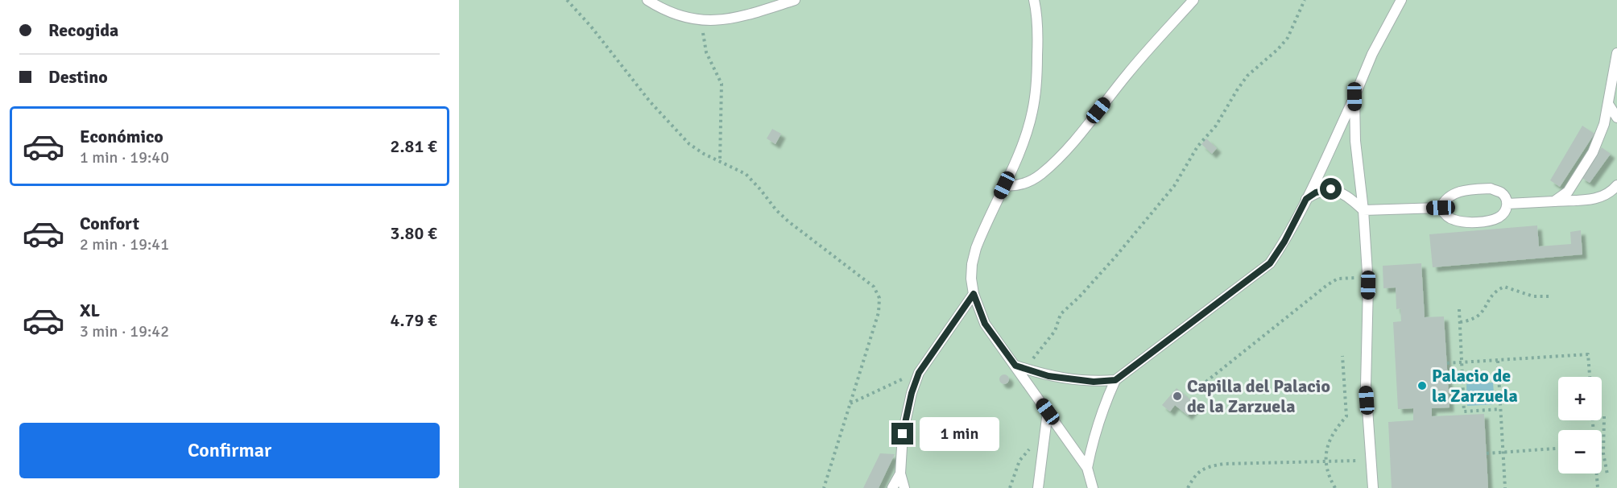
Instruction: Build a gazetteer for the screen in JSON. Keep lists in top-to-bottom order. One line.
{"places":["Palacio de la Zarzuela","Capilla del Palacio de la Zarzuela"],"page":{"banner":["Recogida","Destino"],"list":[{"name":"Económico","note":"1 min · 19:40","value":"2.81 €"},{"name":"Confort","note":"2 min · 19:41","value":"3.80 €"},{"name":"XL","note":"3 min · 19:42","value":"4.79 €"}],"map_buttons":["+","−"],"buttons":"Confirmar","bubble":"1 min"}}
